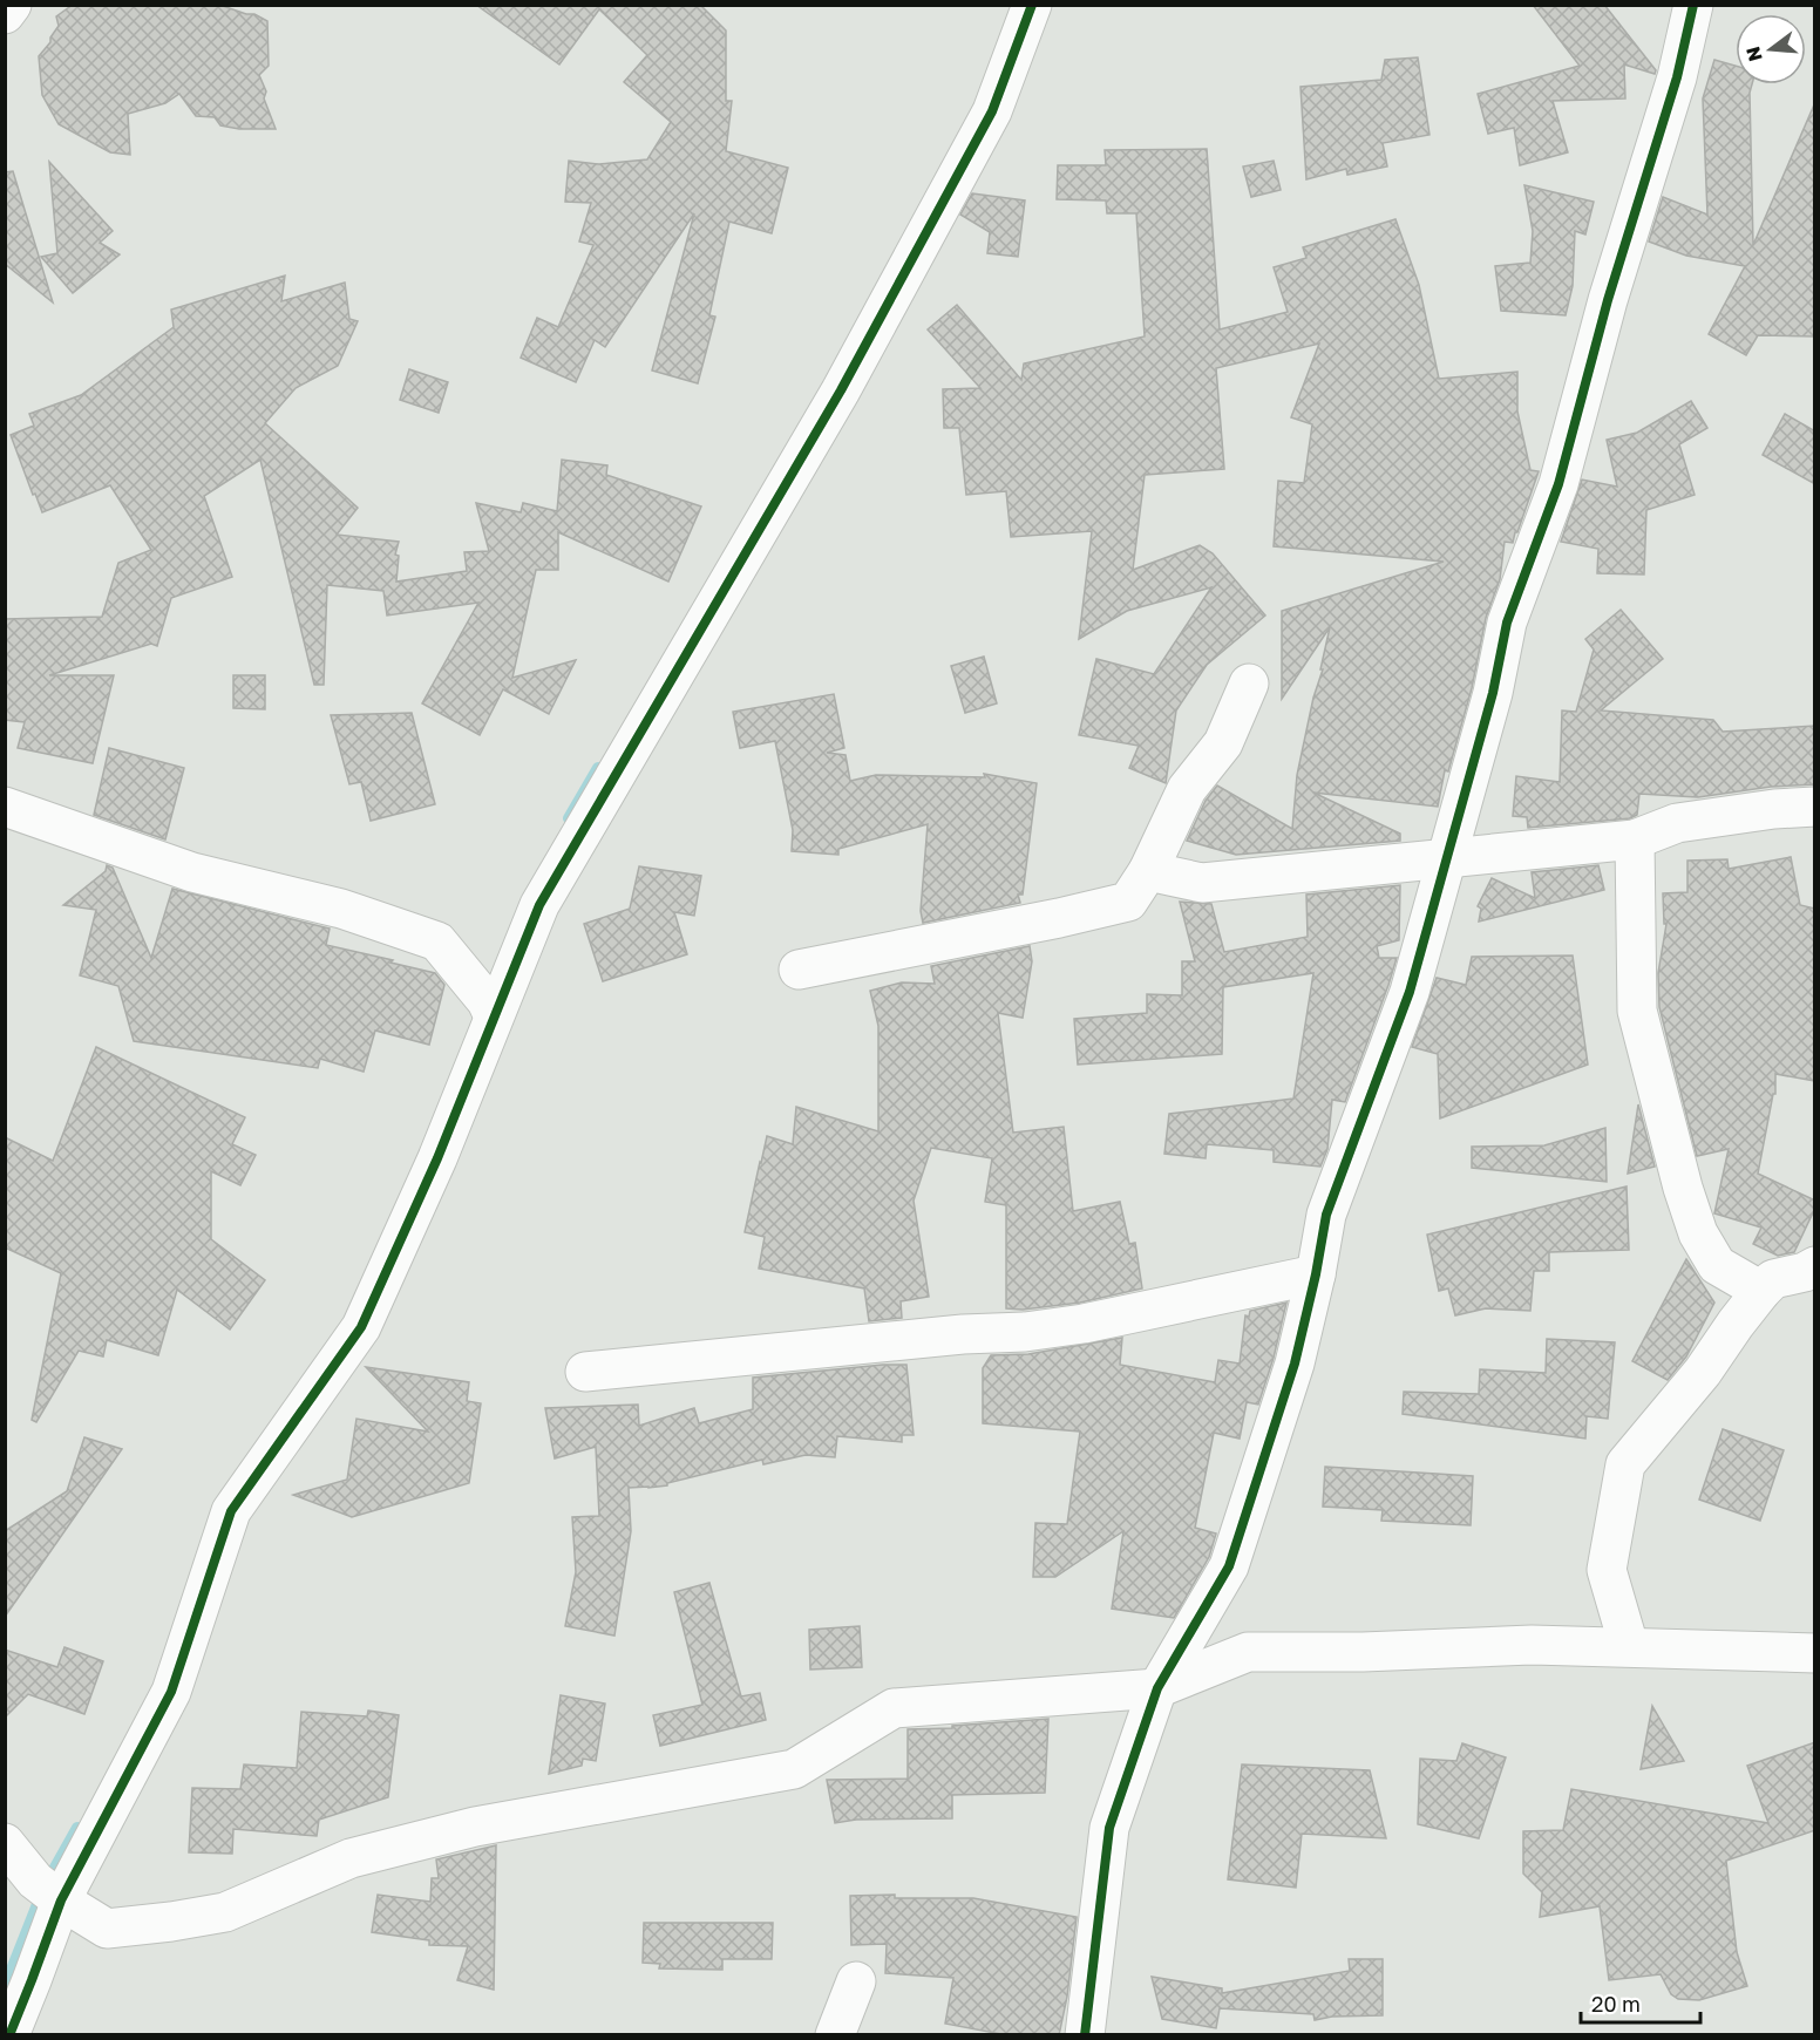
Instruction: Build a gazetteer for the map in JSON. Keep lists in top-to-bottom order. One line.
{"scale_bar":"20 m","north":"left"}
